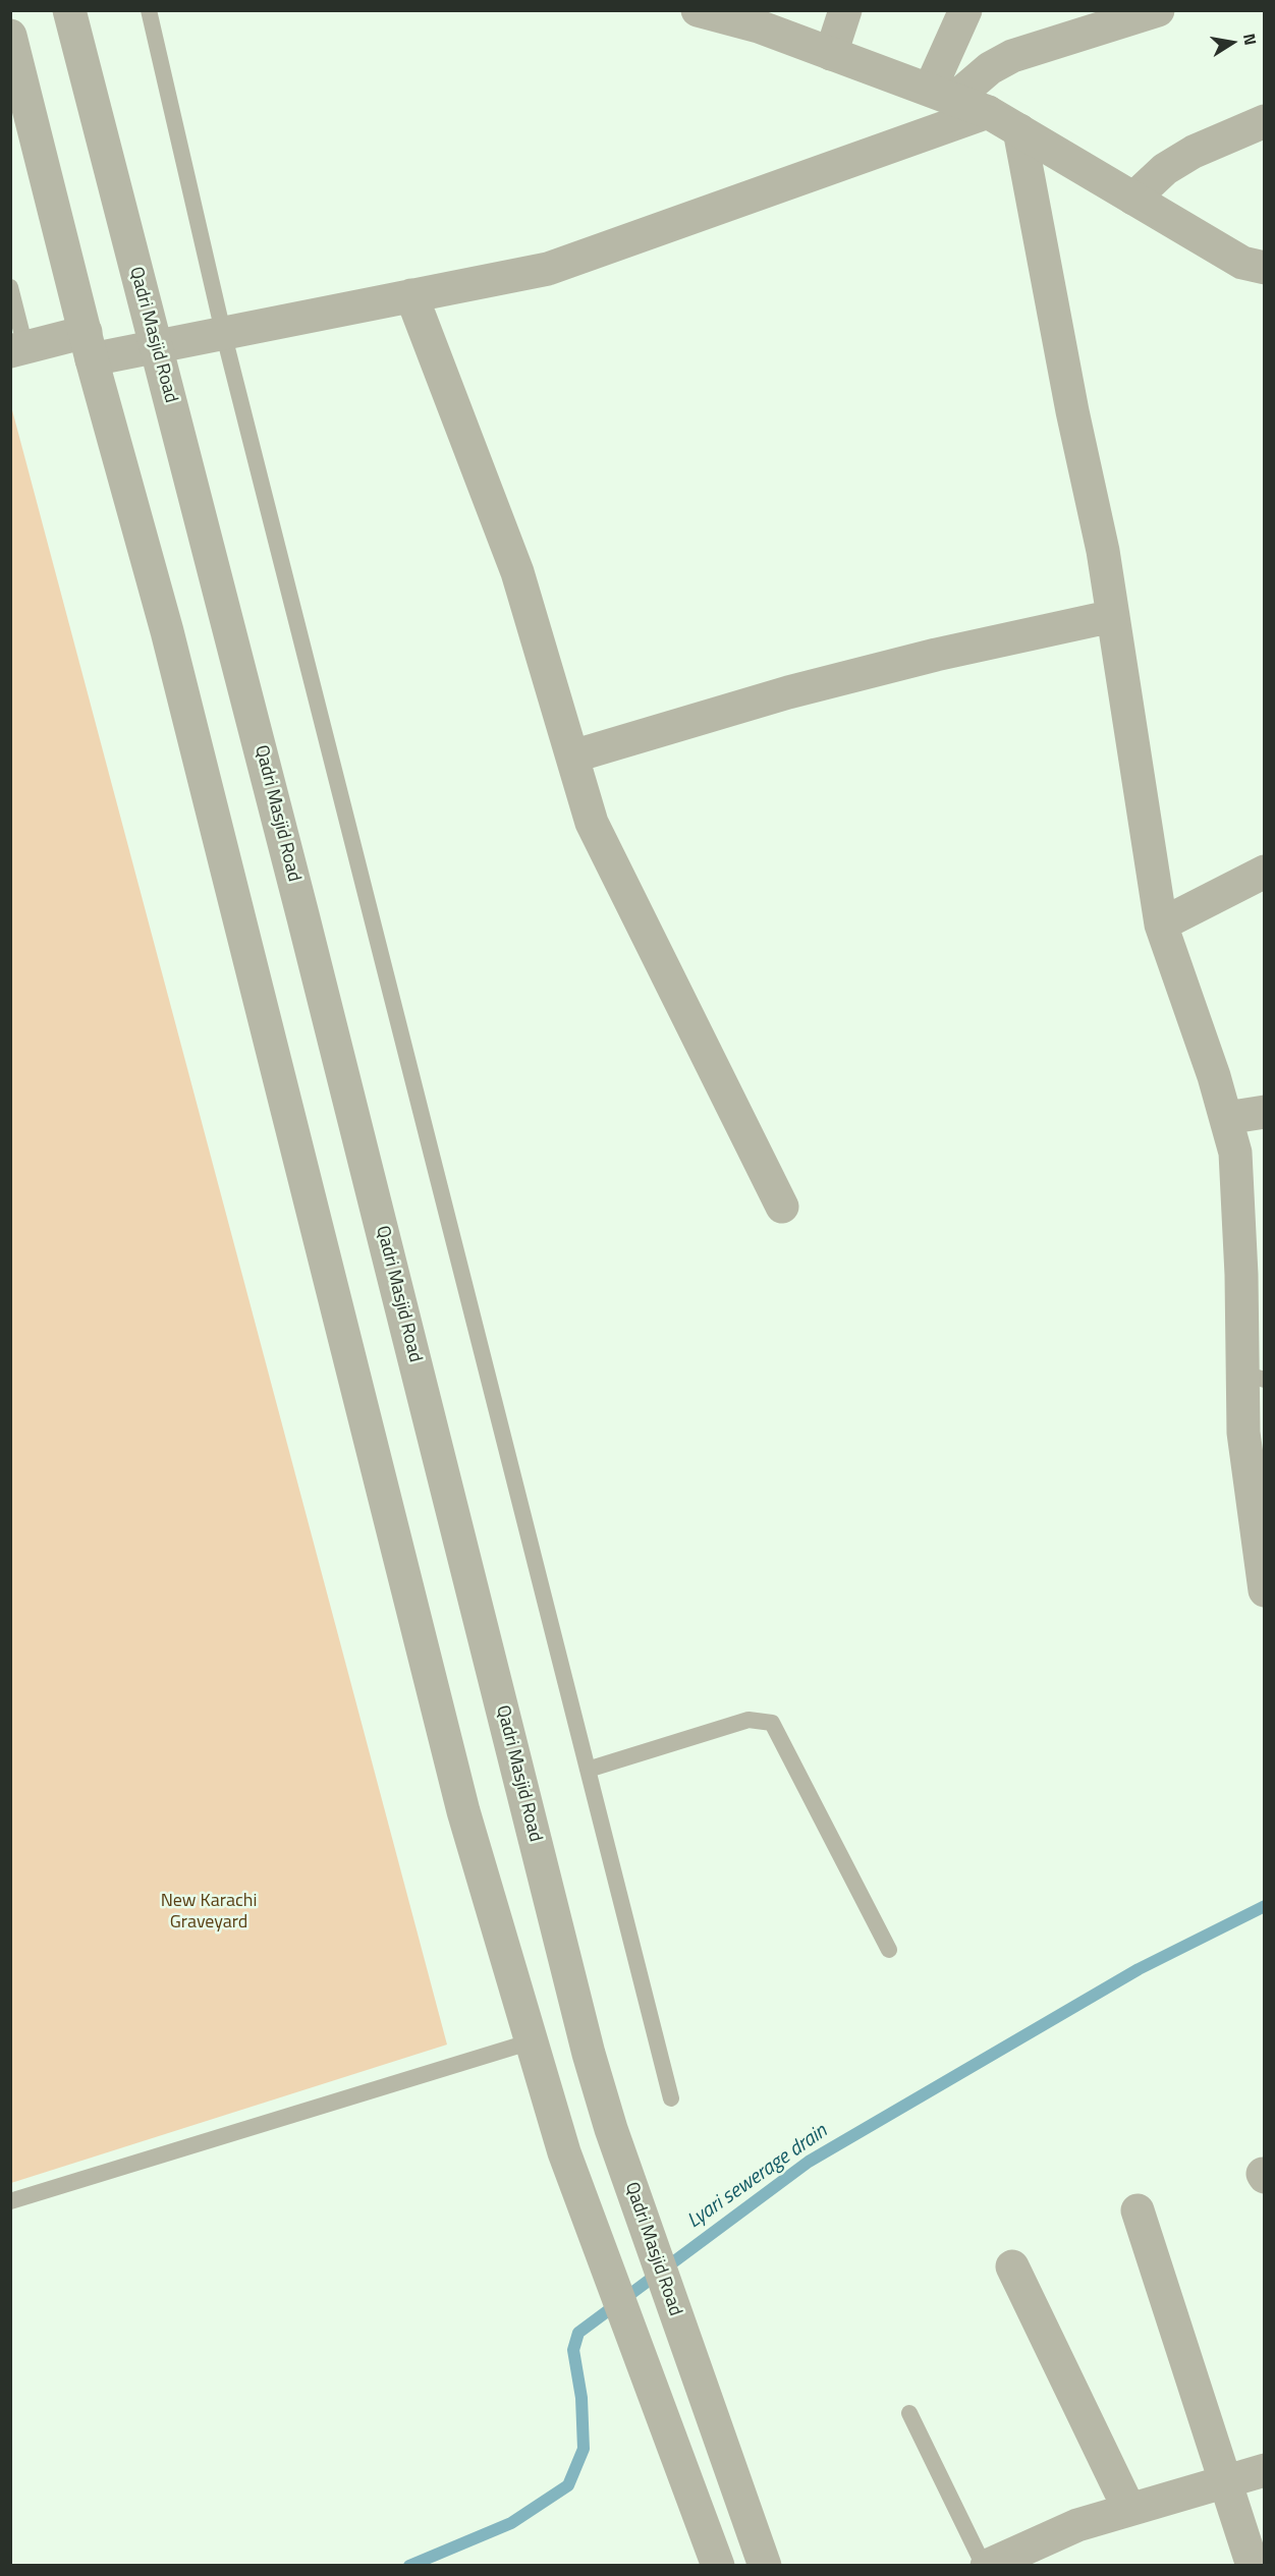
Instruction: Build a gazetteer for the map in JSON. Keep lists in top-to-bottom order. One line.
{"streets":{"street":["Qadri Masjid Road"]},"water":["Lyari sewerage drain"],"parks":["New Karachi Graveyard"],"north":"right"}
